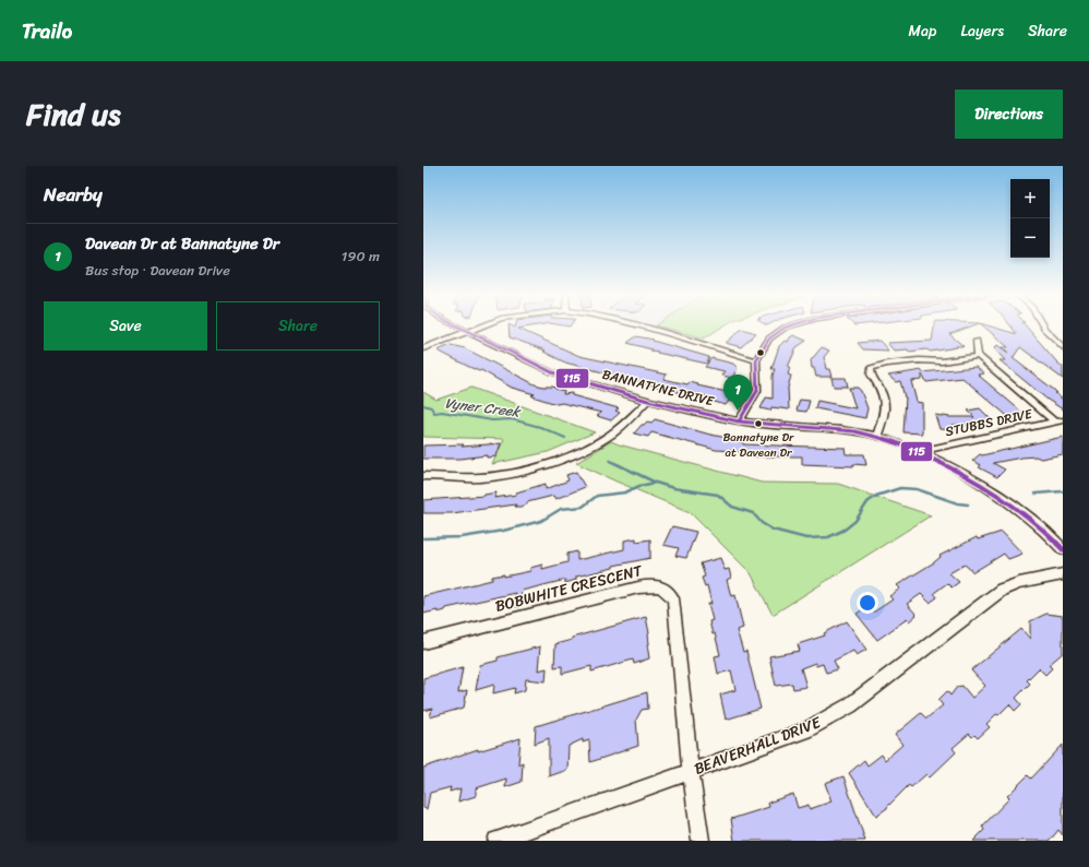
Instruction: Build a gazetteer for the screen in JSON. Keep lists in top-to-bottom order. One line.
{"streets":{"street":["BANNATYNE DRIVE","STUBBS DRIVE","BOBWHITE CRESCENT","BEAVERHALL DRIVE"]},"crossings":[["BANNATYNE DRIVE","STUBBS DRIVE"],["BOBWHITE CRESCENT","BEAVERHALL DRIVE"]],"water":["Vyner Creek"],"places":["Bannatyne Dr at Davean Dr"],"lines":["transit line 115"],"page":{"header":"Trailo","nav":["Map","Layers","Share"],"title":"Find us","buttons":["Directions",["Save","Share"]],"heading":"Nearby","map_buttons":["+","−"],"list":[{"mark":"1","name":"Davean Dr at Bannatyne Dr","note":"Bus stop · Davean Drive","value":"190 m"}],"pins":"1"}}
